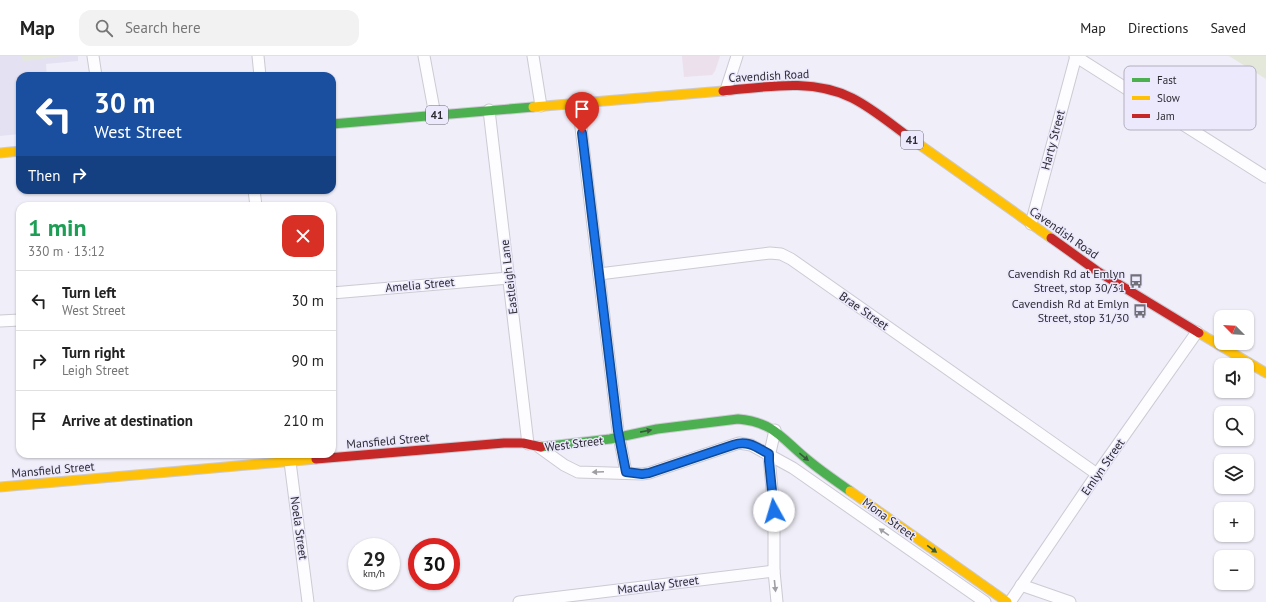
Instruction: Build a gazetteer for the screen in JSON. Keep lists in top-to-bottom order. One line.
{"streets":{"street":["Cavendish Road","41","Harty Street","Eastleigh Lane","Amelia Street","Brae Street","Mansfield Street","West Street","Emlyn Street","Mona Street","Noela Street","Macaulay Street"]},"crossings":[["Cavendish Road","Harty Street"],["Cavendish Road","Eastleigh Lane"],["Cavendish Road","Emlyn Street"],["Eastleigh Lane","Amelia Street"],["Eastleigh Lane","Mansfield Street"],["Brae Street","Emlyn Street"],["Mansfield Street","West Street"],["Mansfield Street","Noela Street"],["West Street","Mona Street"],["Emlyn Street","Mona Street"]],"places":{"bus stop":["Cavendish Rd at Emlyn Street, stop 30/31","Cavendish Rd at Emlyn Street, stop 31/30"]},"legend":["Fast","Slow","Jam"],"north":"top left","page":{"header":"Map","search":"Search here","nav":["Map","Directions","Saved"],"turn":["30 m","West Street"],"then":"Then","heading":["1 min","330 m · 13:12"],"list":[{"name":"Turn left","note":"West Street","value":"30 m"},{"name":"Turn right","note":"Leigh Street","value":"90 m"},{"name":"Arrive at destination","value":"210 m"}],"map_buttons":["+","−"],"speed":"29 km/h","limit":"30"}}
